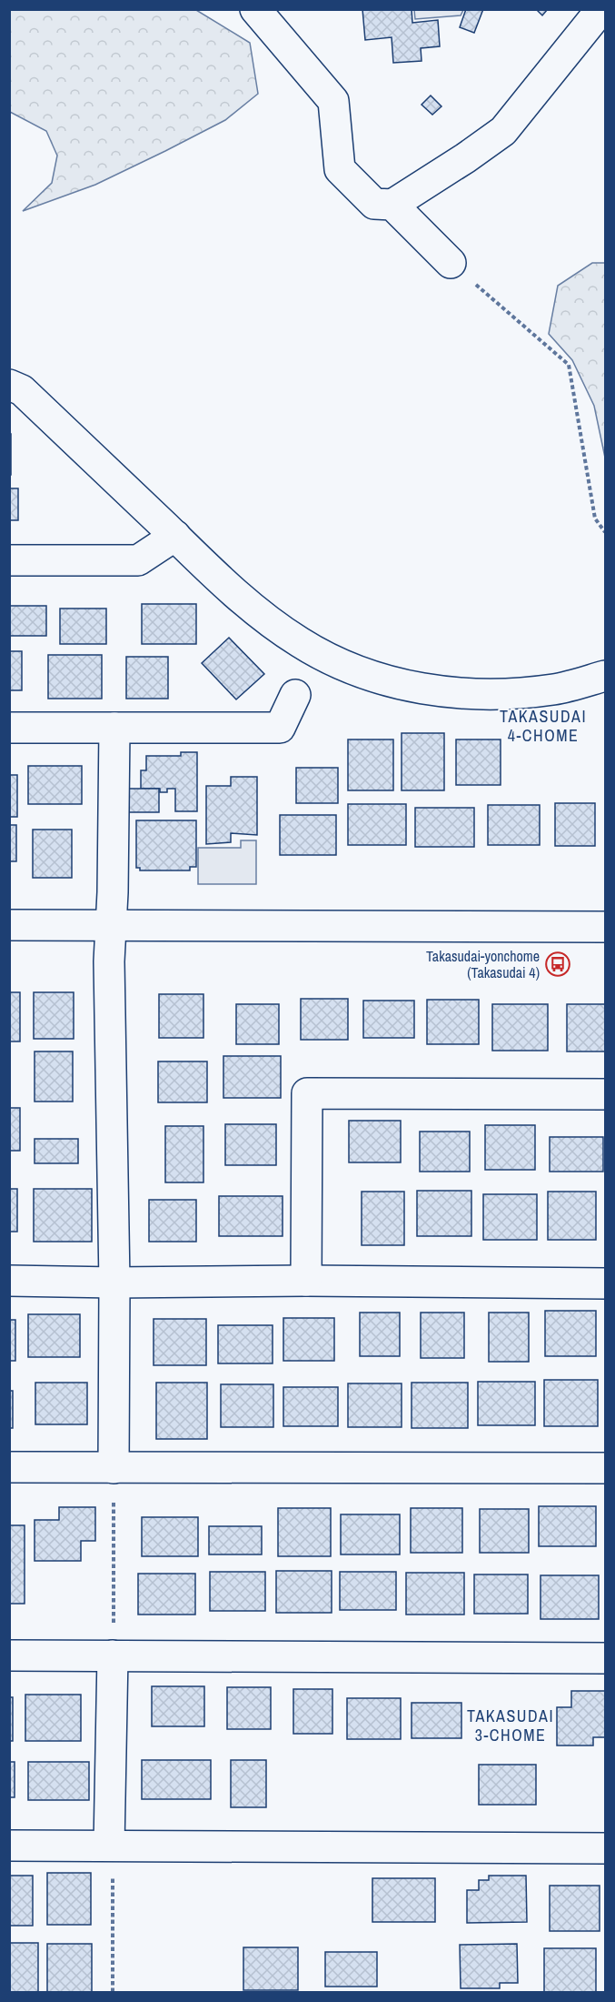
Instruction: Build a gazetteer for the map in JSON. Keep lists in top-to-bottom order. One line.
{"districts":["TAKASUDAI 4-CHOME","TAKASUDAI 3-CHOME"],"places":{"bus stop":["Takasudai-yonchome (Takasudai 4)"]}}
